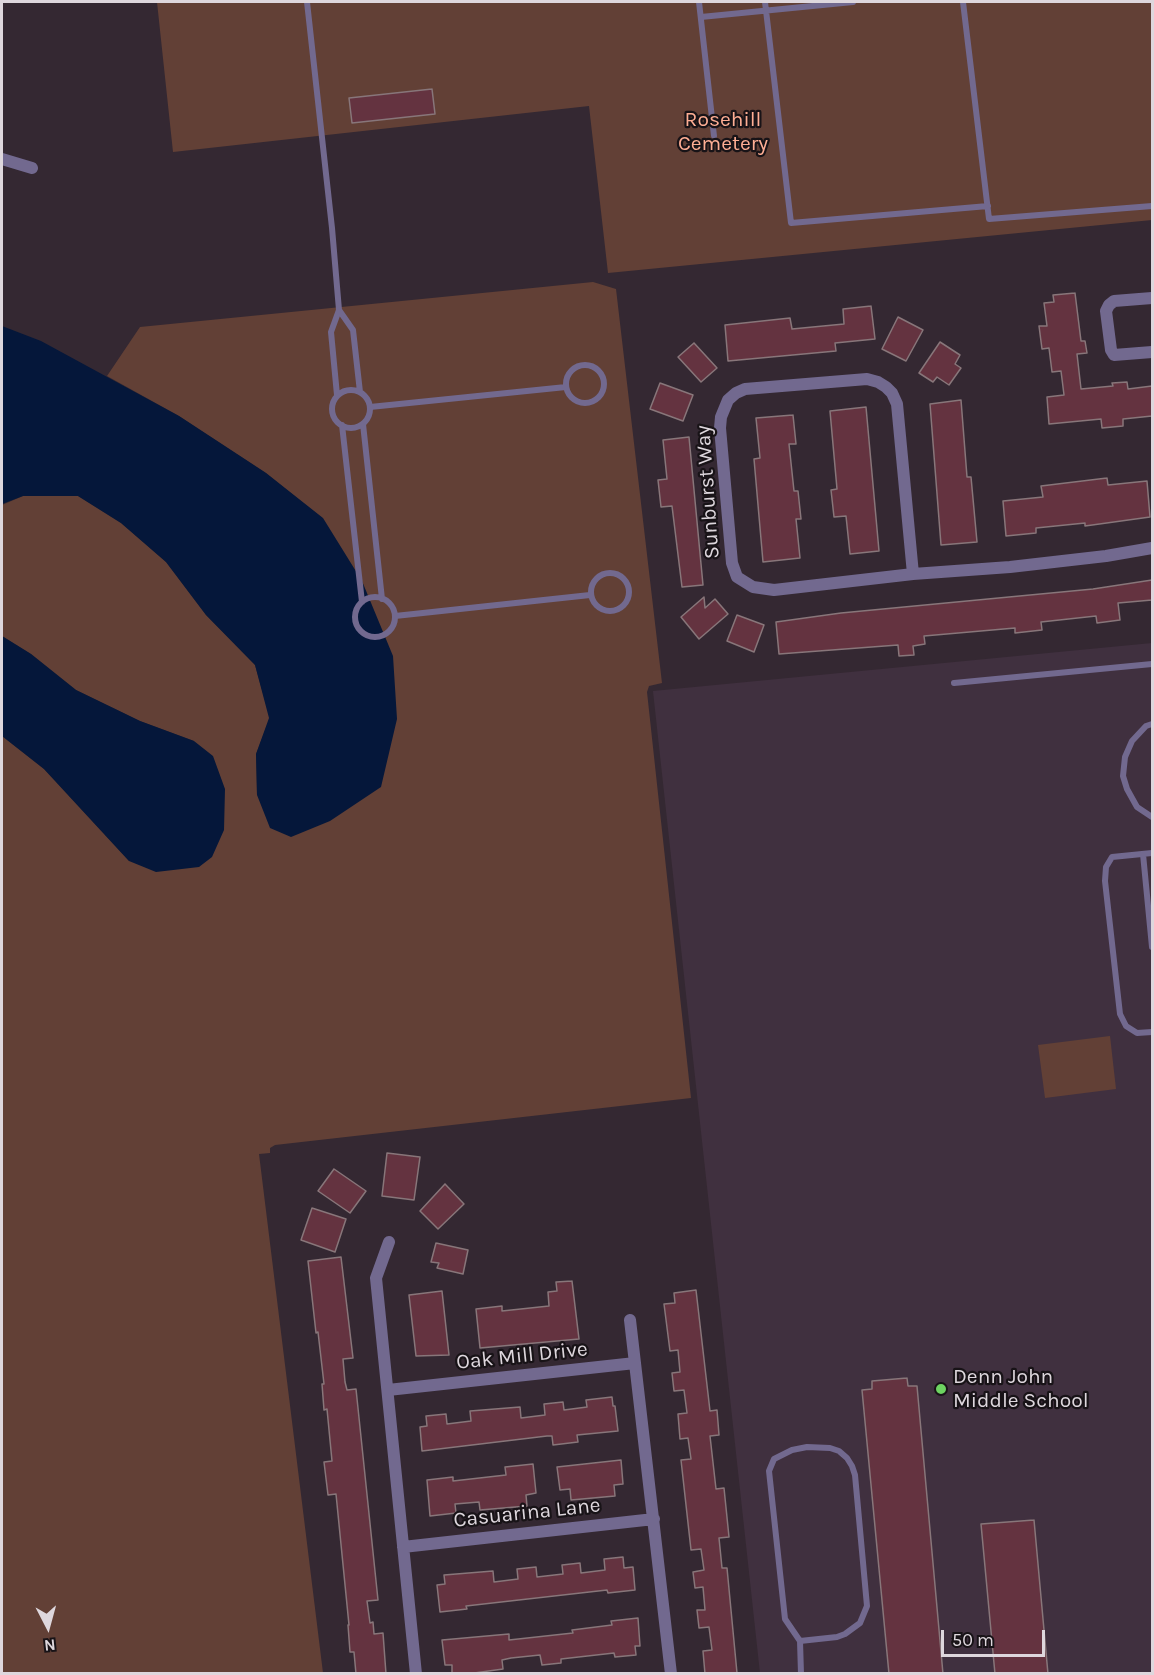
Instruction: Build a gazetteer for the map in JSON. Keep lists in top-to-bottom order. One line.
{"streets":{"street":["Sunburst Way","Oak Mill Drive","Casuarina Lane"]},"parks":["Rosehill Cemetery"],"places":["Denn John Middle School"],"scale_bar":"50 m","north":"bottom"}
